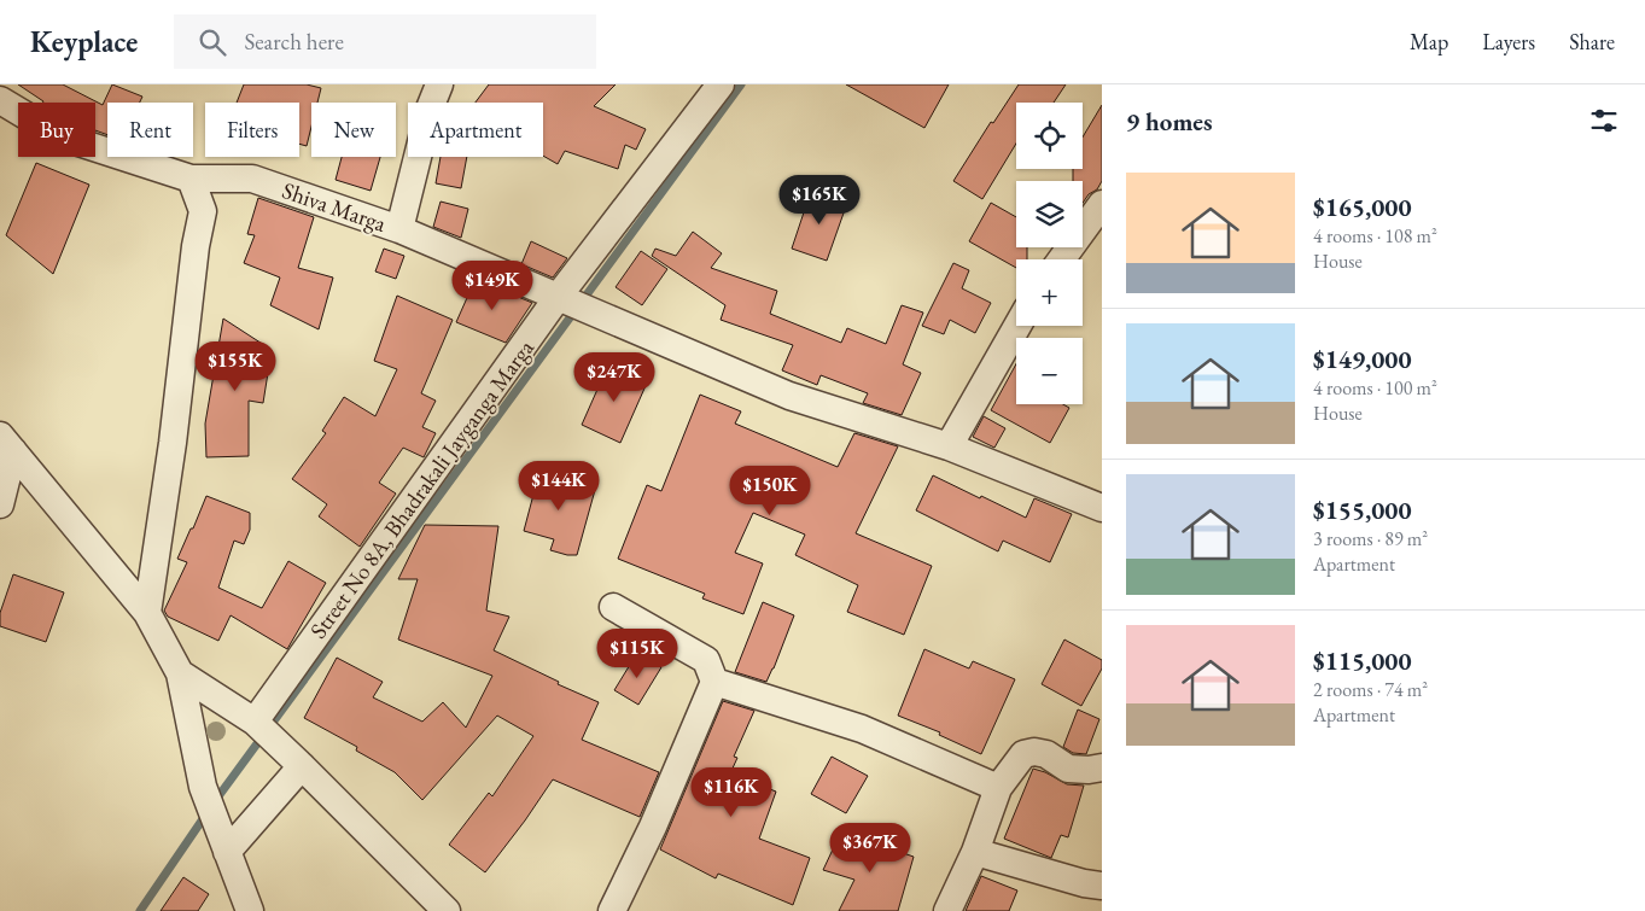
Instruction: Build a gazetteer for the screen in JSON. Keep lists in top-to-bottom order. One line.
{"streets":{"street":["Shiva Marga","Street No 8A, Bhadrakali Jayganga Marga"]},"page":{"header":"Keyplace","search":"Search here","nav":["Map","Layers","Share"],"heading":"9 homes","map_buttons":["+","−"],"chip":["Buy","Rent","Filters","New","Apartment"],"list":[{"name":"$165,000","note":"4 rooms · 108 m² · House"},{"name":"$149,000","note":"4 rooms · 100 m² · House"},{"name":"$155,000","note":"3 rooms · 89 m² · Apartment"},{"name":"$115,000","note":"2 rooms · 74 m² · Apartment"}],"price":["$165K","$149K","$155K","$247K","$144K","$150K","$115K","$116K","$367K"]}}
